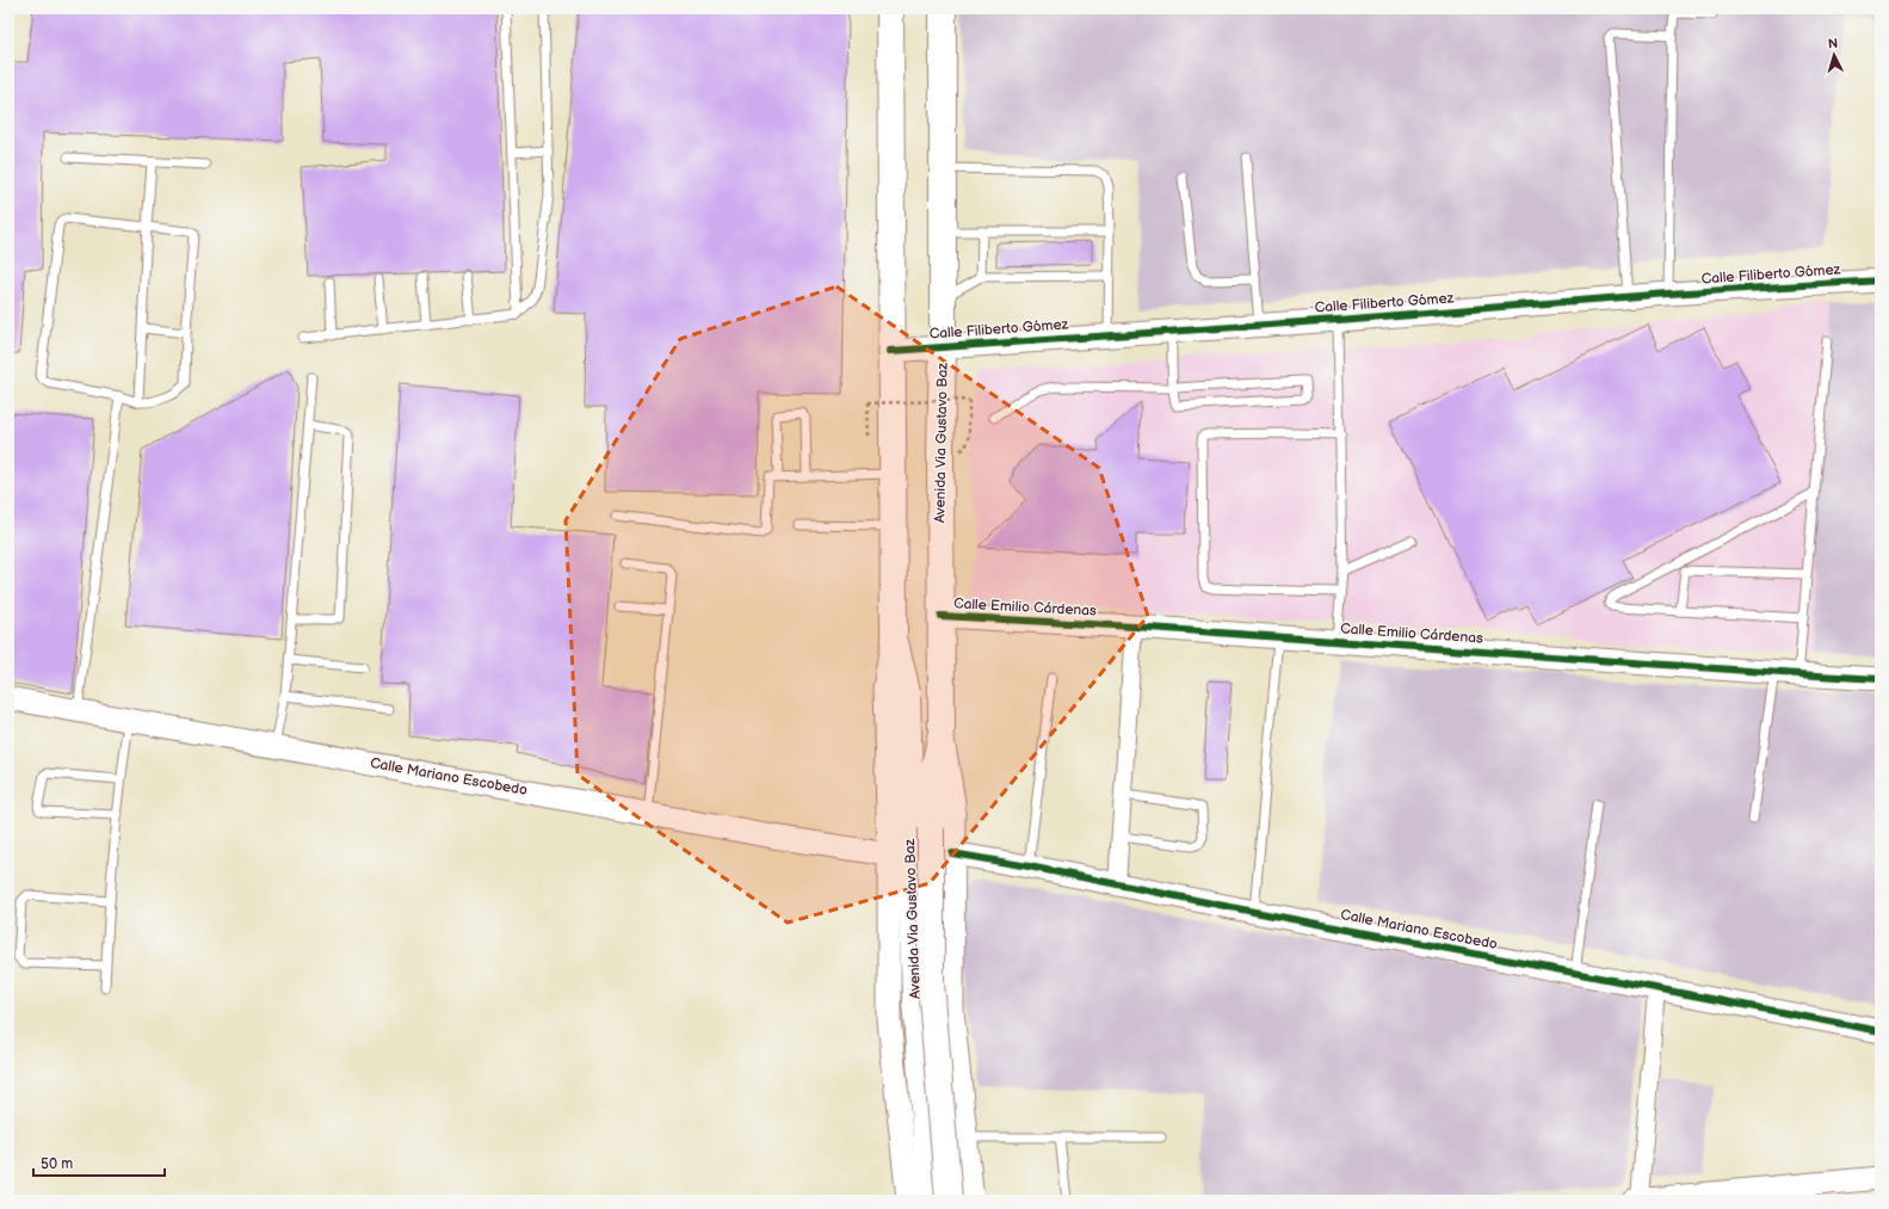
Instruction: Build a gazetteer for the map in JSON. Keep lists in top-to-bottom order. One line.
{"streets":{"main road":["Avenida Via Gustavo Baz"],"street":["Calle Filiberto Gómez","Calle Emilio Cárdenas","Calle Mariano Escobedo"]},"crossings":[["Calle Filiberto Gómez","Avenida Via Gustavo Baz"],["Avenida Via Gustavo Baz","Calle Emilio Cárdenas"],["Avenida Via Gustavo Baz","Calle Mariano Escobedo"]],"scale_bar":"50 m","north":"top"}
